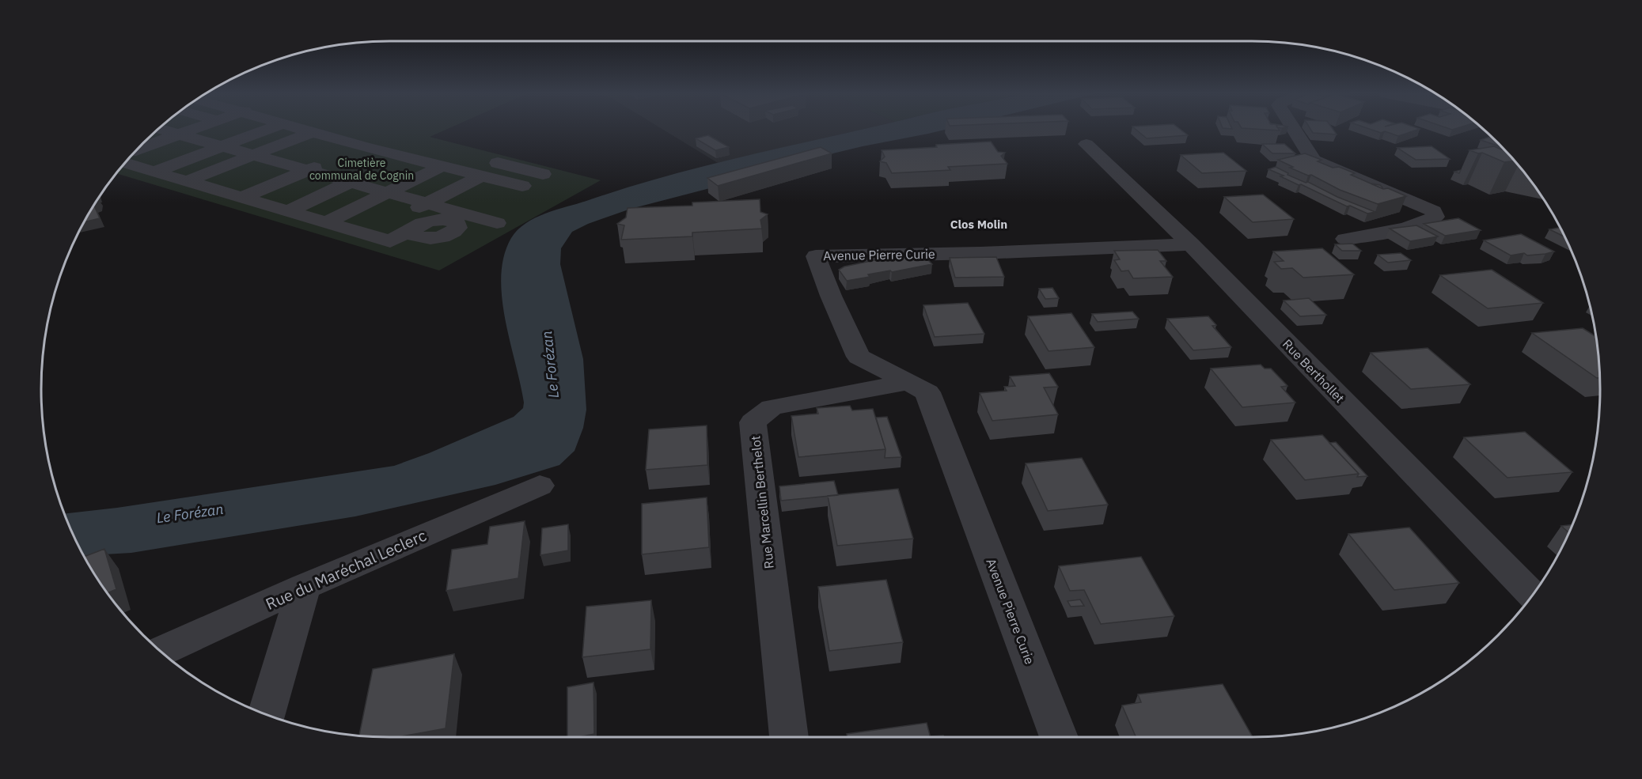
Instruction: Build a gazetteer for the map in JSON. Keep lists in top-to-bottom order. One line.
{"streets":{"street":["Avenue Pierre Curie","Rue Berthollet","Rue Marcellin Berthelot","Rue du Maréchal Leclerc"]},"crossings":[["Avenue Pierre Curie","Rue Berthollet"],["Avenue Pierre Curie","Rue Marcellin Berthelot"]],"districts":["Clos Molin"],"water":["Le Forézan"],"parks":["Cimetière communal de Cognin"]}
